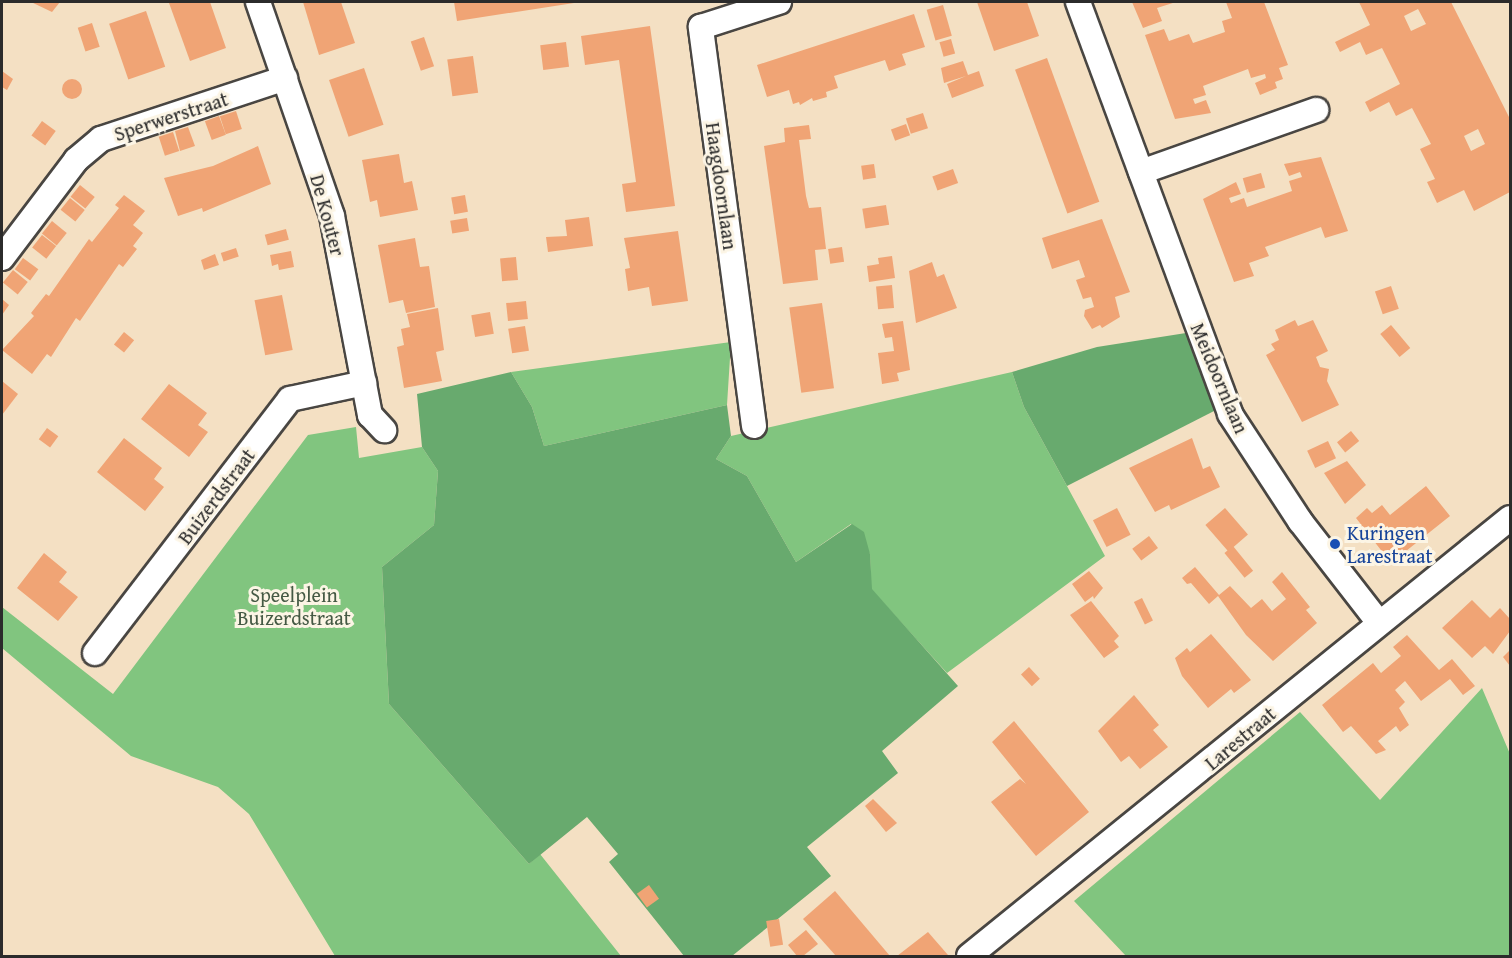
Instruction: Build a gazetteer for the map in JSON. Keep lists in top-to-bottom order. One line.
{"streets":{"street":["Sperwerstraat","Haagdoornlaan","De Kouter","Meidoornlaan","Buizerdstraat","Larestraat"]},"crossings":[["Sperwerstraat","De Kouter"],["De Kouter","Buizerdstraat"],["Meidoornlaan","Larestraat"]],"parks":["Speelplein Buizerdstraat"],"places":["Kuringen Larestraat"]}
